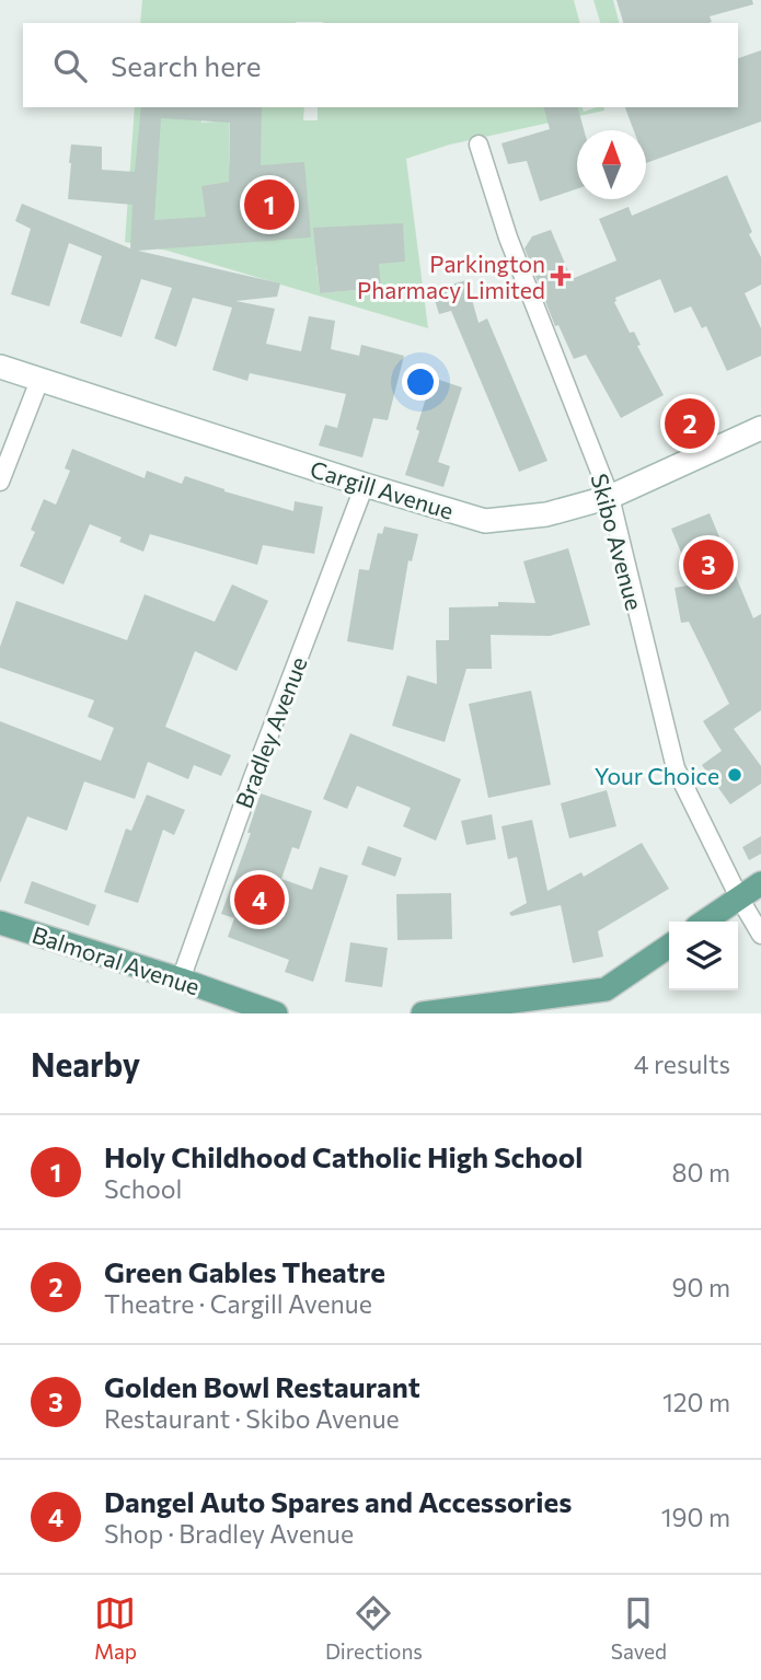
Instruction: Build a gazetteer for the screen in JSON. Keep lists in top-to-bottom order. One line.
{"streets":{"main road":["Cargill Avenue","Balmoral Avenue"],"street":["Skibo Avenue","Bradley Avenue"]},"crossings":[["Cargill Avenue","Skibo Avenue"],["Cargill Avenue","Bradley Avenue"],["Bradley Avenue","Balmoral Avenue"]],"places":{"health":["Parkington Pharmacy Limited"],"other":["Your Choice"]},"north":"top","page":{"search":"Search here","pins":["1","2","3","4"],"heading":["Nearby","4 results"],"list":[{"mark":"1","name":"Holy Childhood Catholic High School","note":"School","value":"80 m"},{"mark":"2","name":"Green Gables Theatre","note":"Theatre · Cargill Avenue","value":"90 m"},{"mark":"3","name":"Golden Bowl Restaurant","note":"Restaurant · Skibo Avenue","value":"120 m"},{"mark":"4","name":"Dangel Auto Spares and Accessories","note":"Shop · Bradley Avenue","value":"190 m"}],"nav":["Map","Directions","Saved"]}}
